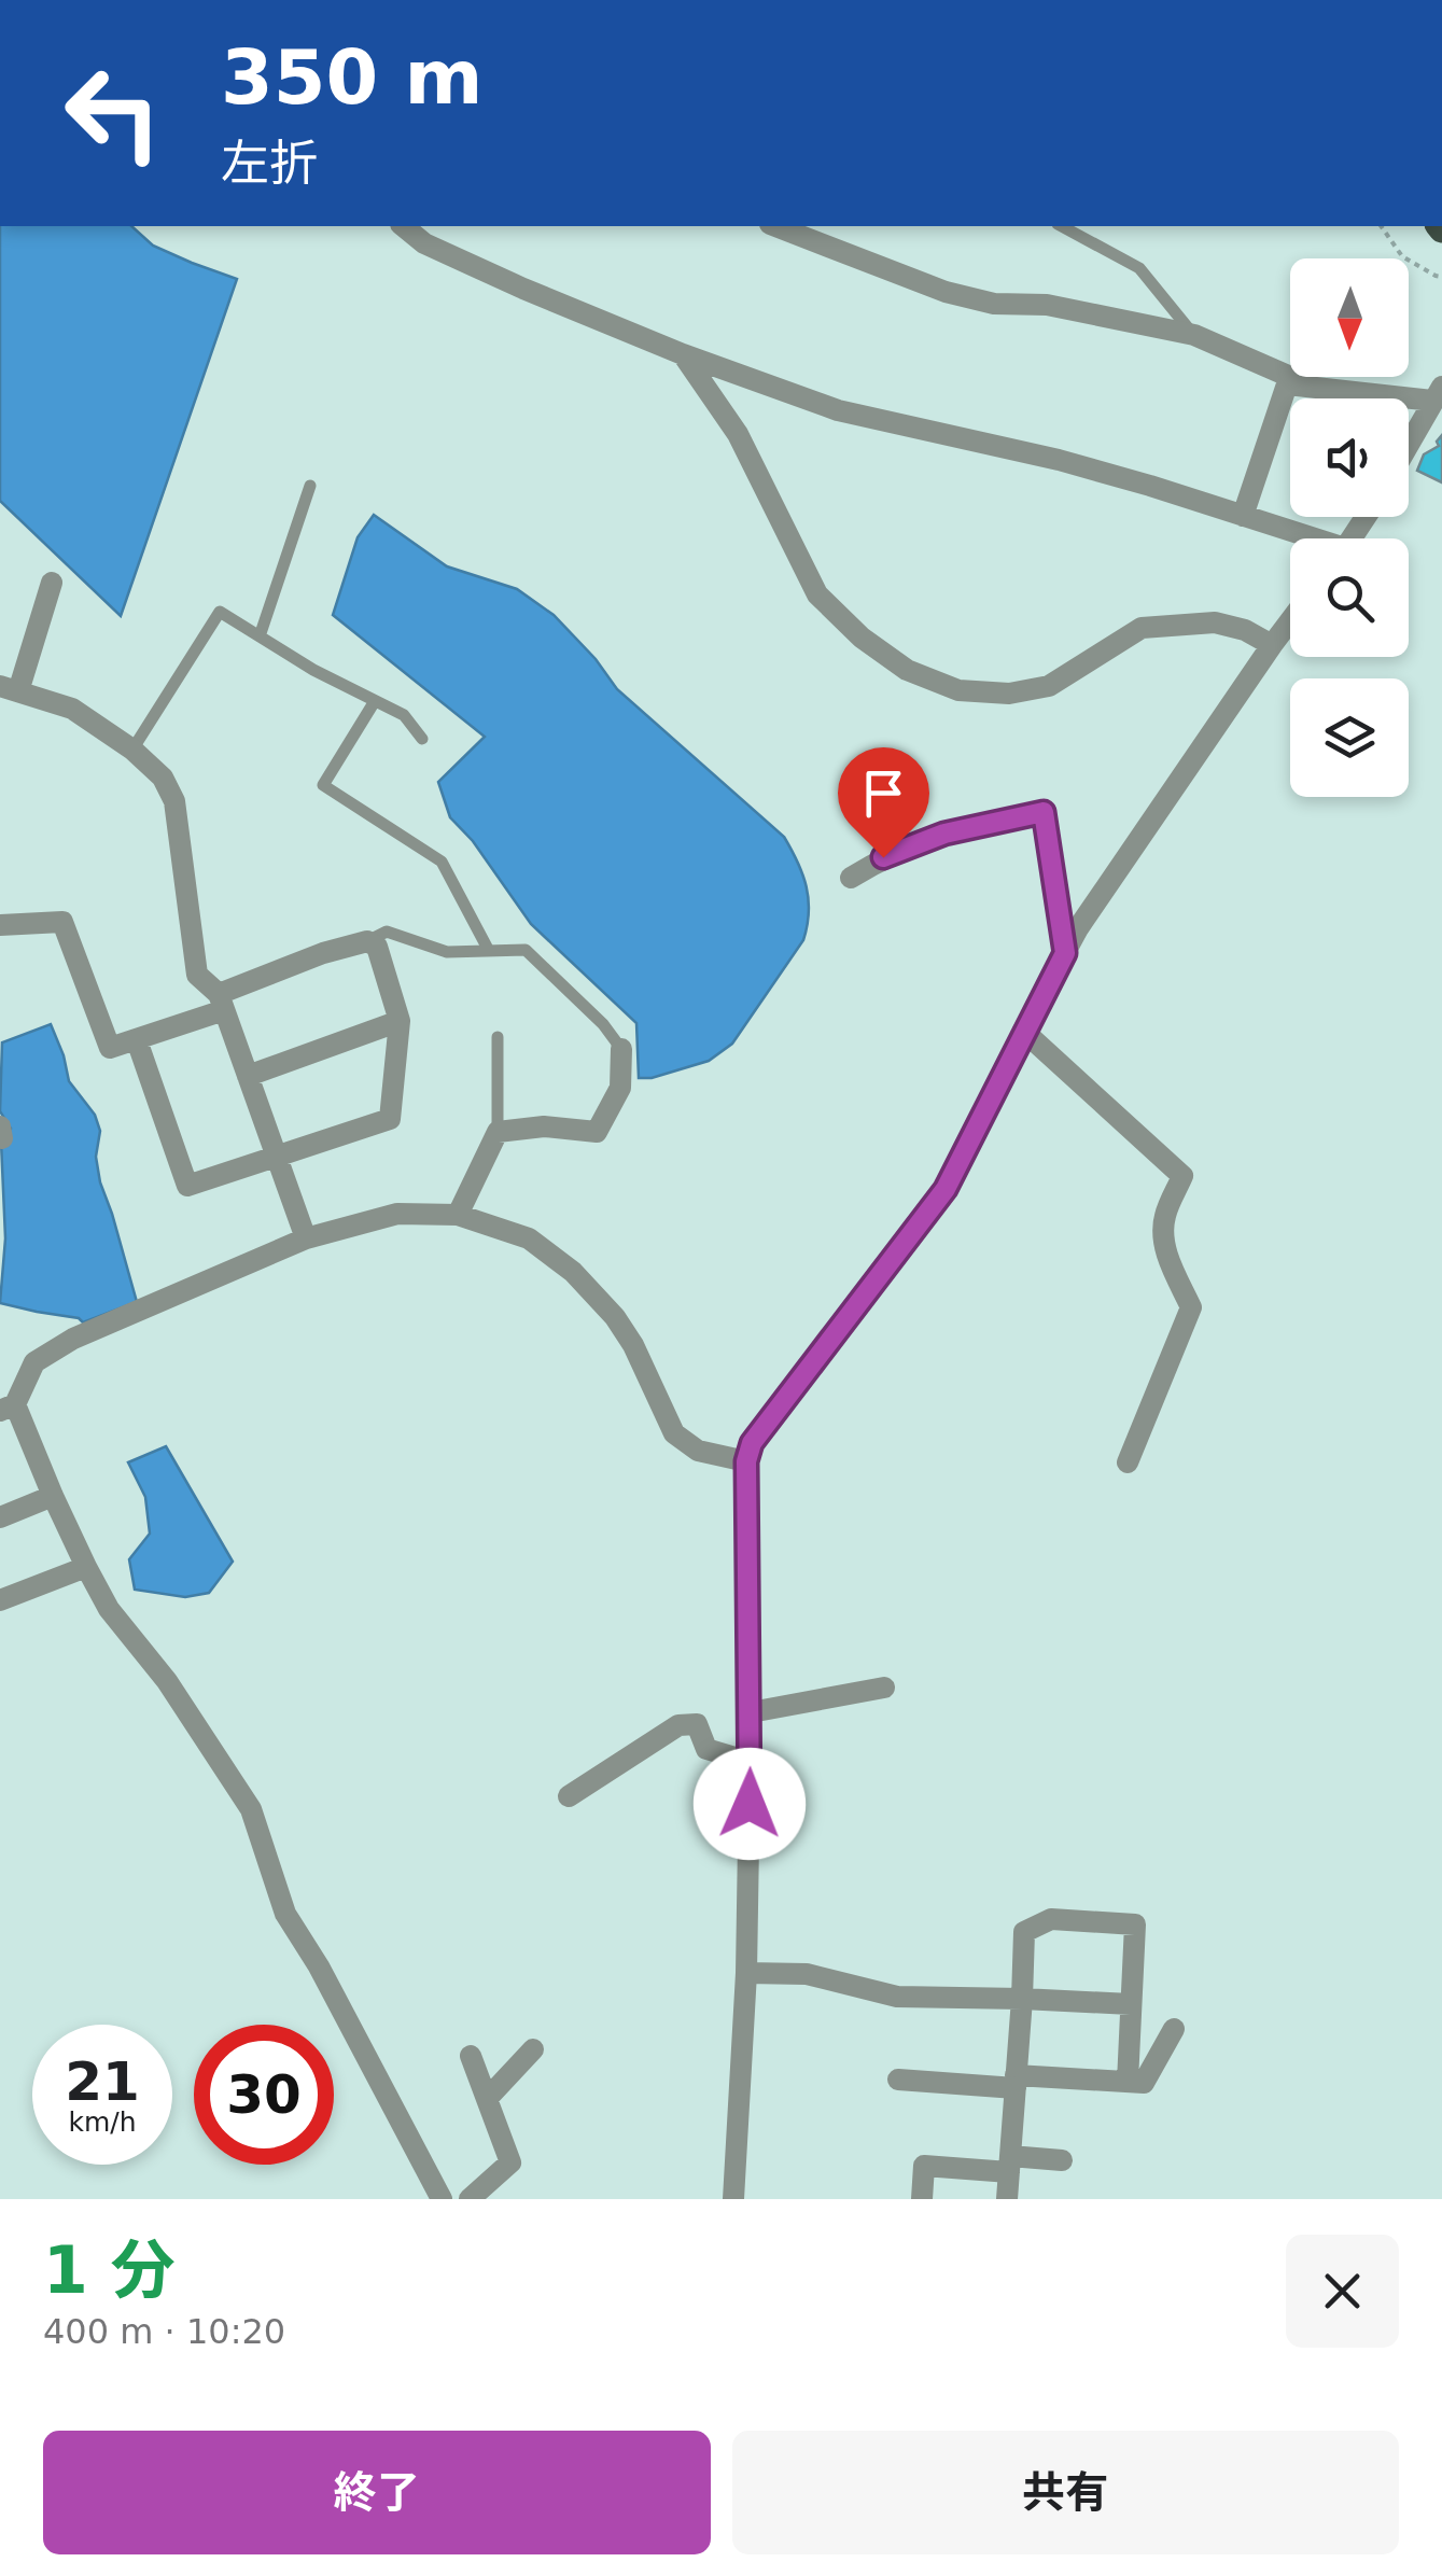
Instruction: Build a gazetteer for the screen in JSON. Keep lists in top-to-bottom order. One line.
{"north":"bottom","page":{"turn":["350 m","左折"],"speed":"21 km/h","limit":"30","heading":["1 分","400 m · 10:20"],"buttons":["終了","共有"]}}
